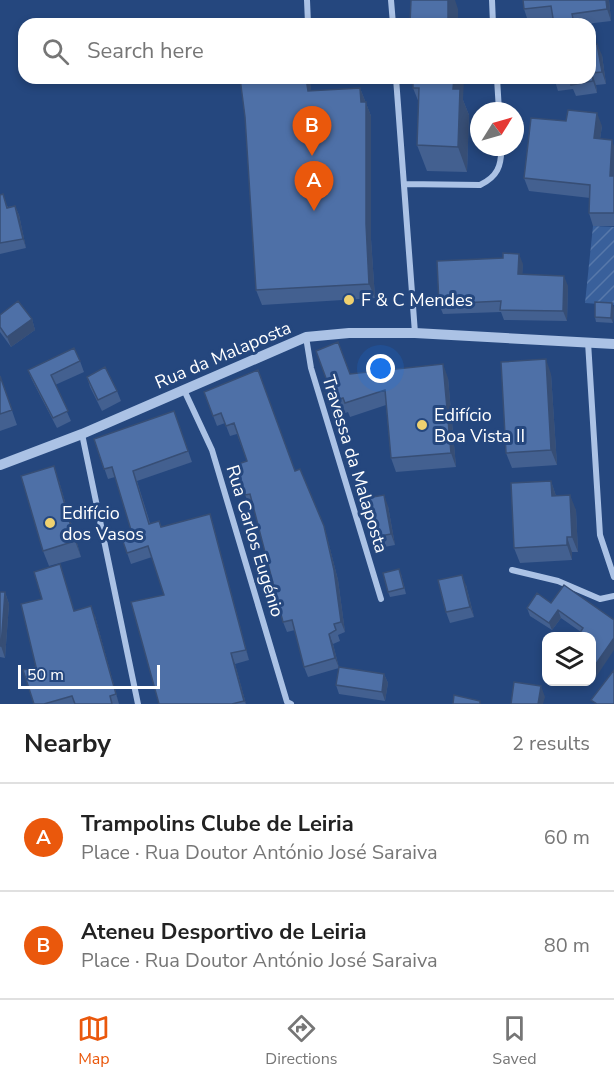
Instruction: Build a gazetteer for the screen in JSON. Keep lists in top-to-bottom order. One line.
{"streets":{"street":["Rua da Malaposta","Travessa da Malaposta","Rua Carlos Eugénio"]},"crossings":[["Rua da Malaposta","Travessa da Malaposta"],["Rua da Malaposta","Rua Carlos Eugénio"]],"places":["F & C Mendes","Edifício Boa Vista II","Edifício dos Vasos"],"scale_bar":"50 m","north":"top right","page":{"search":"Search here","pins":["B","A"],"scale":"50 m","heading":["Nearby","2 results"],"list":[{"mark":"A","name":"Trampolins Clube de Leiria","note":"Place · Rua Doutor António José Saraiva","value":"60 m"},{"mark":"B","name":"Ateneu Desportivo de Leiria","note":"Place · Rua Doutor António José Saraiva","value":"80 m"}],"nav":["Map","Directions","Saved"]}}
